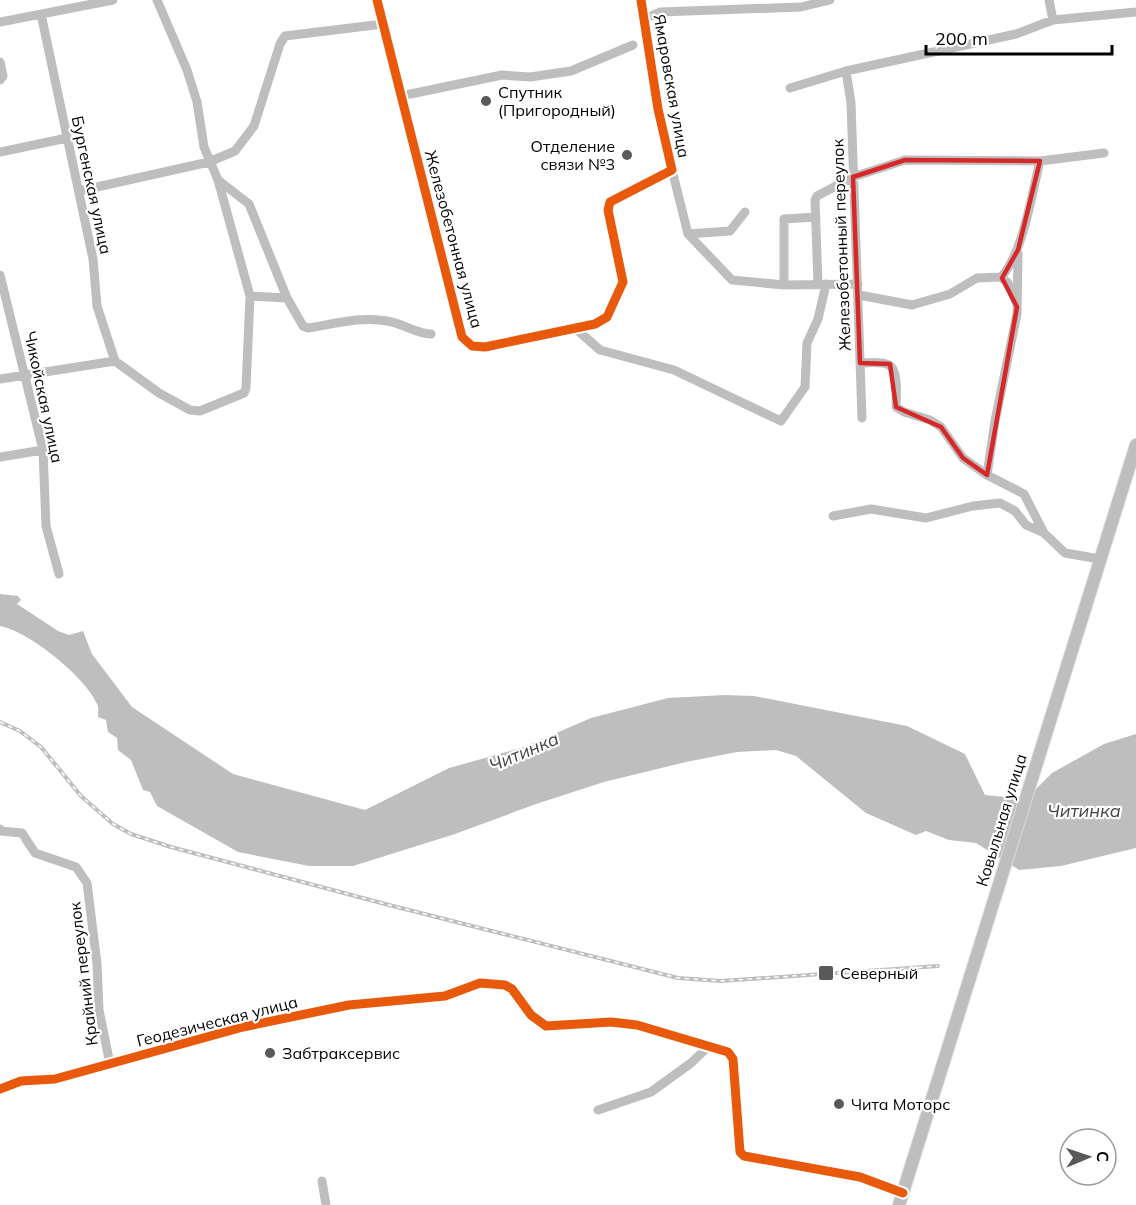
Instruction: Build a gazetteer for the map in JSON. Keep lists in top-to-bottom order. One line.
{"streets":{"main road":["Ковыльная улица"],"street":["Ямаровская улица","Бургенская улица","Железобетонная улица","Железобетонный переулок","Чикойская улица","Крайний переулок","Геодезическая улица"]},"crossings":[["Ямаровская улица","Железобетонная улица"],["Ковыльная улица","Геодезическая улица"],["Крайний переулок","Геодезическая улица"]],"water":["Читинка"],"places":{"other":["Спутник (Пригородный)","Отделение связи №3","Забтраксервис","Чита Моторс"],"transit":["Северный"]},"scale_bar":"200 m","north":"right"}
